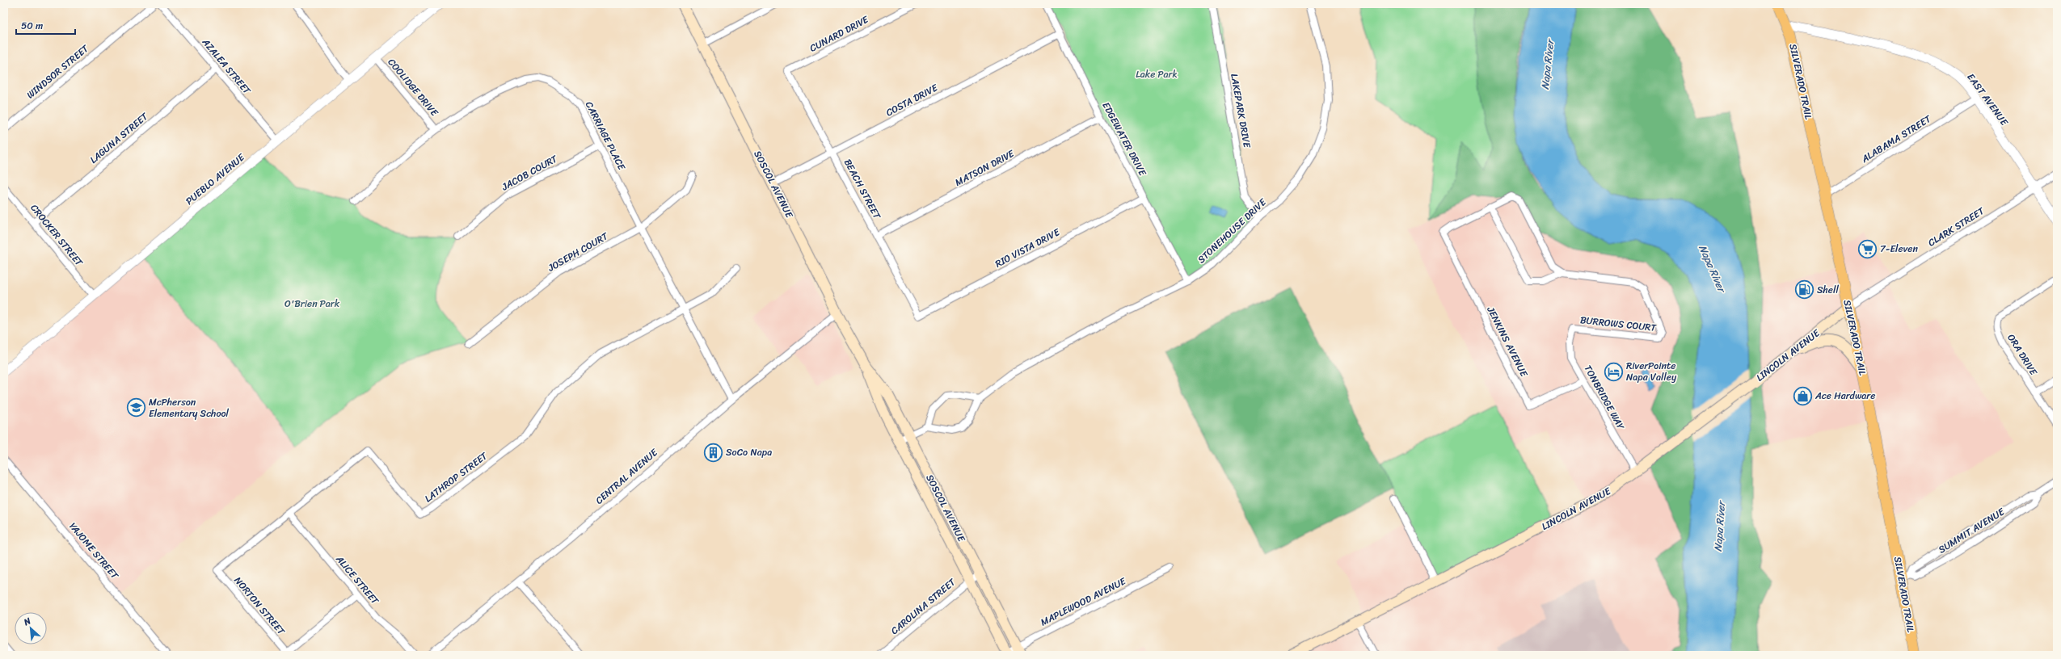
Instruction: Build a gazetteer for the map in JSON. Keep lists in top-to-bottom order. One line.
{"streets":{"main road":["SILVERADO TRAIL","SOSCOL AVENUE","LINCOLN AVENUE"],"street":["CUNARD DRIVE","AZALEA STREET","WINDSOR STREET","COOLIDGE DRIVE","EAST AVENUE","COSTA DRIVE","LAKEPARK DRIVE","CARRIAGE PLACE","LAGUNA STREET","EDGEWATER DRIVE","ALABAMA STREET","MATSON DRIVE","JACOB COURT","PUEBLO AVENUE","BEACH STREET","CLARK STREET","STONEHOUSE DRIVE","CROCKER STREET","RIO VISTA DRIVE","JOSEPH COURT","BURROWS COURT","JENKINS AVENUE","ORA DRIVE","TONBRIDGE WAY","CENTRAL AVENUE","LATHROP STREET","SUMMIT AVENUE","YAJOME STREET","ALICE STREET","MAPLEWOOD AVENUE","NORTON STREET","CAROLINA STREET"]},"crossings":[["CUNARD DRIVE","BEACH STREET"],["AZALEA STREET","LAGUNA STREET"],["AZALEA STREET","PUEBLO AVENUE"],["SILVERADO TRAIL","EAST AVENUE"],["SILVERADO TRAIL","ALABAMA STREET"],["SILVERADO TRAIL","CLARK STREET"],["SILVERADO TRAIL","LINCOLN AVENUE"],["SILVERADO TRAIL","SUMMIT AVENUE"],["COOLIDGE DRIVE","CARRIAGE PLACE"],["COOLIDGE DRIVE","PUEBLO AVENUE"],["EAST AVENUE","ALABAMA STREET"],["EAST AVENUE","CLARK STREET"],["COSTA DRIVE","EDGEWATER DRIVE"],["COSTA DRIVE","SOSCOL AVENUE"],["COSTA DRIVE","BEACH STREET"],["LAKEPARK DRIVE","STONEHOUSE DRIVE"],["CARRIAGE PLACE","JACOB COURT"],["CARRIAGE PLACE","JOSEPH COURT"],["CARRIAGE PLACE","CENTRAL AVENUE"],["CARRIAGE PLACE","LATHROP STREET"],["LAGUNA STREET","CROCKER STREET"],["EDGEWATER DRIVE","MATSON DRIVE"],["EDGEWATER DRIVE","STONEHOUSE DRIVE"],["EDGEWATER DRIVE","RIO VISTA DRIVE"],["MATSON DRIVE","BEACH STREET"],["PUEBLO AVENUE","CROCKER STREET"],["SOSCOL AVENUE","CENTRAL AVENUE"],["SOSCOL AVENUE","MAPLEWOOD AVENUE"],["SOSCOL AVENUE","CAROLINA STREET"],["BEACH STREET","RIO VISTA DRIVE"],["CLARK STREET","LINCOLN AVENUE"],["BURROWS COURT","JENKINS AVENUE"],["BURROWS COURT","TONBRIDGE WAY"],["JENKINS AVENUE","TONBRIDGE WAY"],["LINCOLN AVENUE","TONBRIDGE WAY"],["LATHROP STREET","ALICE STREET"],["LATHROP STREET","NORTON STREET"],["ALICE STREET","NORTON STREET"]],"water":["Napa River"],"parks":["Lake Park","O'Brien Park"],"places":{"supermarket":["7-Eleven"],"fuel station":["Shell"],"hotel":["RiverPointe Napa Valley"],"shop":["Ace Hardware"],"school or university":["McPherson Elementary School"],"building":["SoCo Napa"]},"scale_bar":"50 m","north":"top left"}
